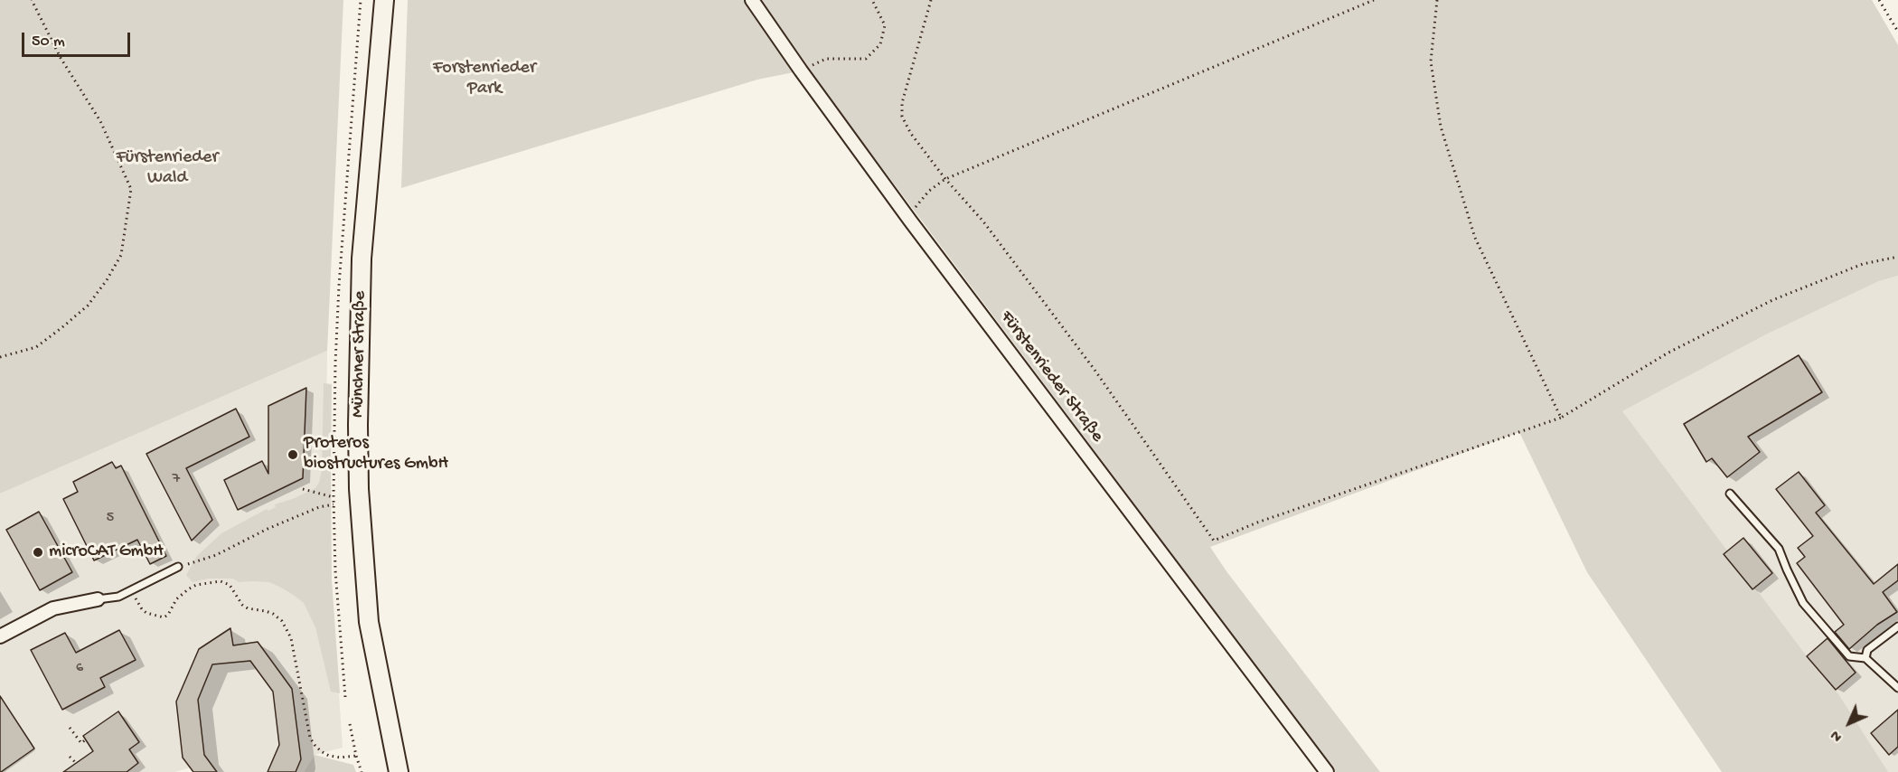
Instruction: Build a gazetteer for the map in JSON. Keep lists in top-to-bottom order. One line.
{"streets":{"main road":["Münchner Straße"],"street":["Fürstenrieder Straße"]},"parks":["Forstenrieder Park","Fürstenrieder Wald"],"places":["Proteros biostructures GmbH","microCAT GmbH"],"house_numbers":["7","5","6"],"scale_bar":"50 m","north":"bottom left"}
